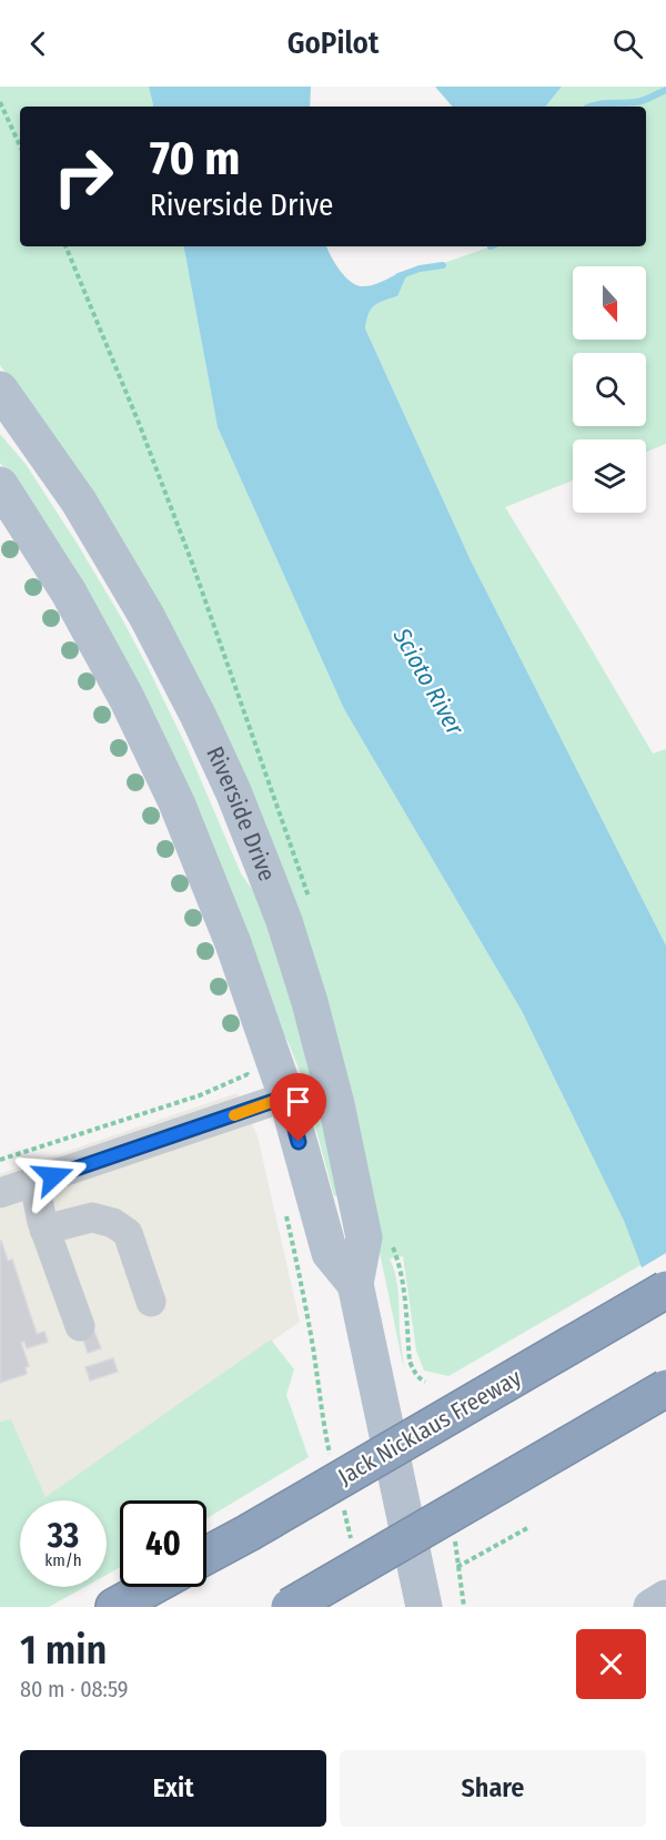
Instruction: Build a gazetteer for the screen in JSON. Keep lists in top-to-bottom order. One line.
{"streets":{"highway":["Jack Nicklaus Freeway"],"main road":["Riverside Drive"]},"water":["Scioto River"],"north":"bottom","page":{"header":"GoPilot","turn":["70 m","Riverside Drive"],"speed":"33 km/h","limit":"40","heading":["1 min","80 m · 08:59"],"buttons":["Exit","Share"]}}
